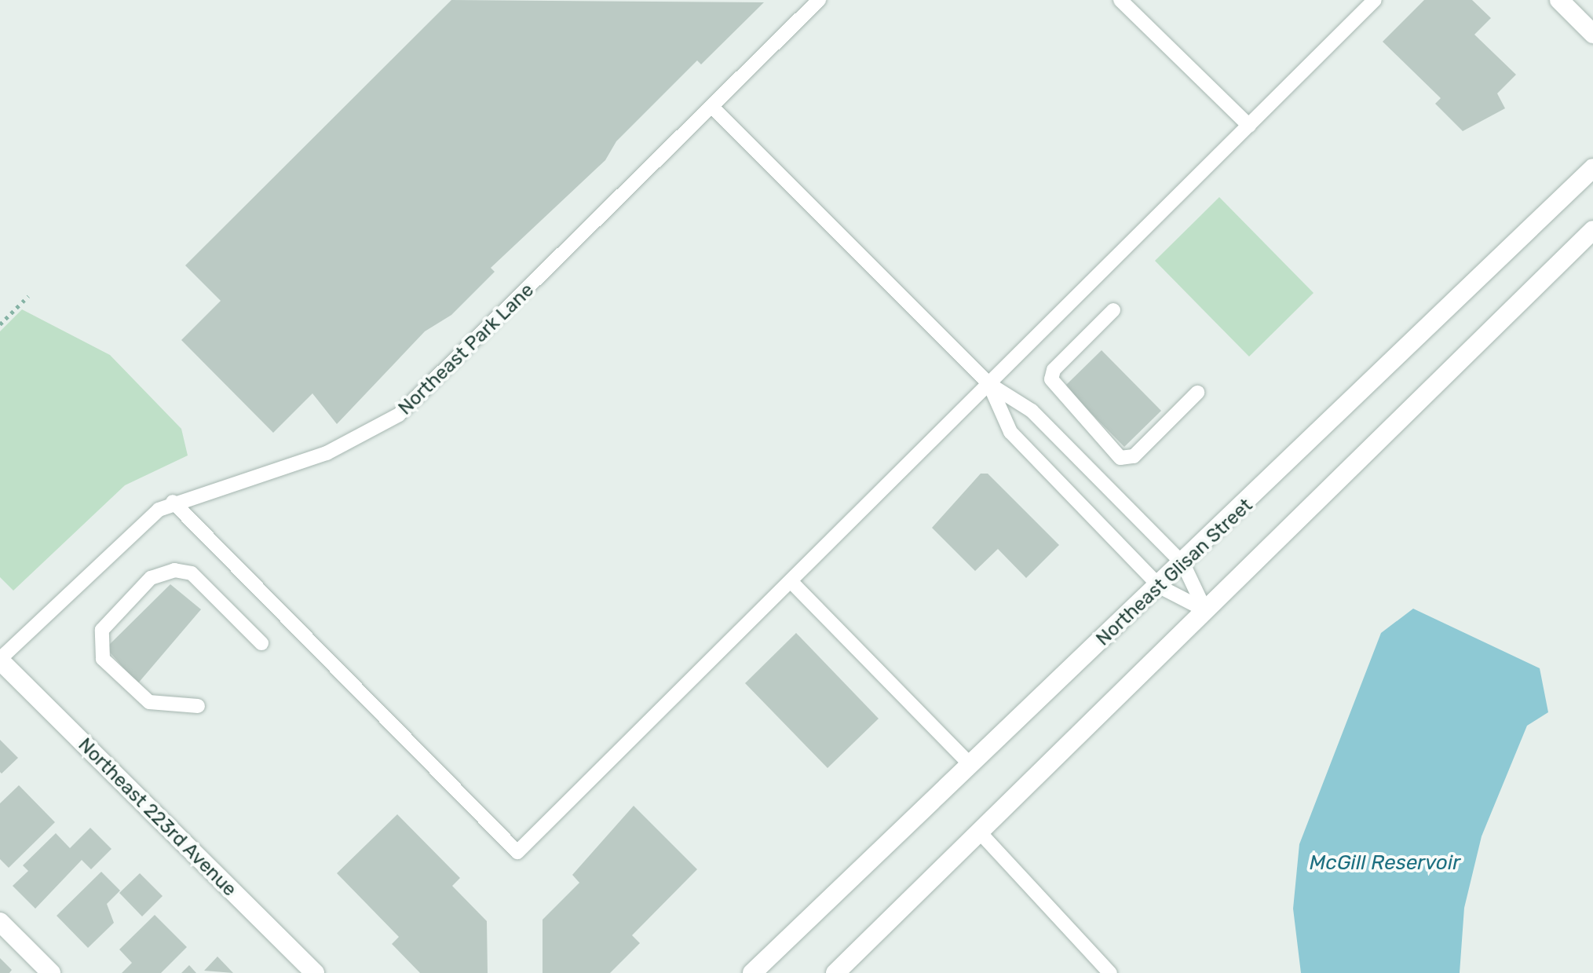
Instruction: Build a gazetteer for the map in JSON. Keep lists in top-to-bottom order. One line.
{"streets":{"main road":["Northeast Glisan Street","Northeast 223rd Avenue"],"lane":["Northeast Park Lane"]},"crossings":[["Northeast Park Lane","Northeast 223rd Avenue"]],"water":["McGill Reservoir"]}
